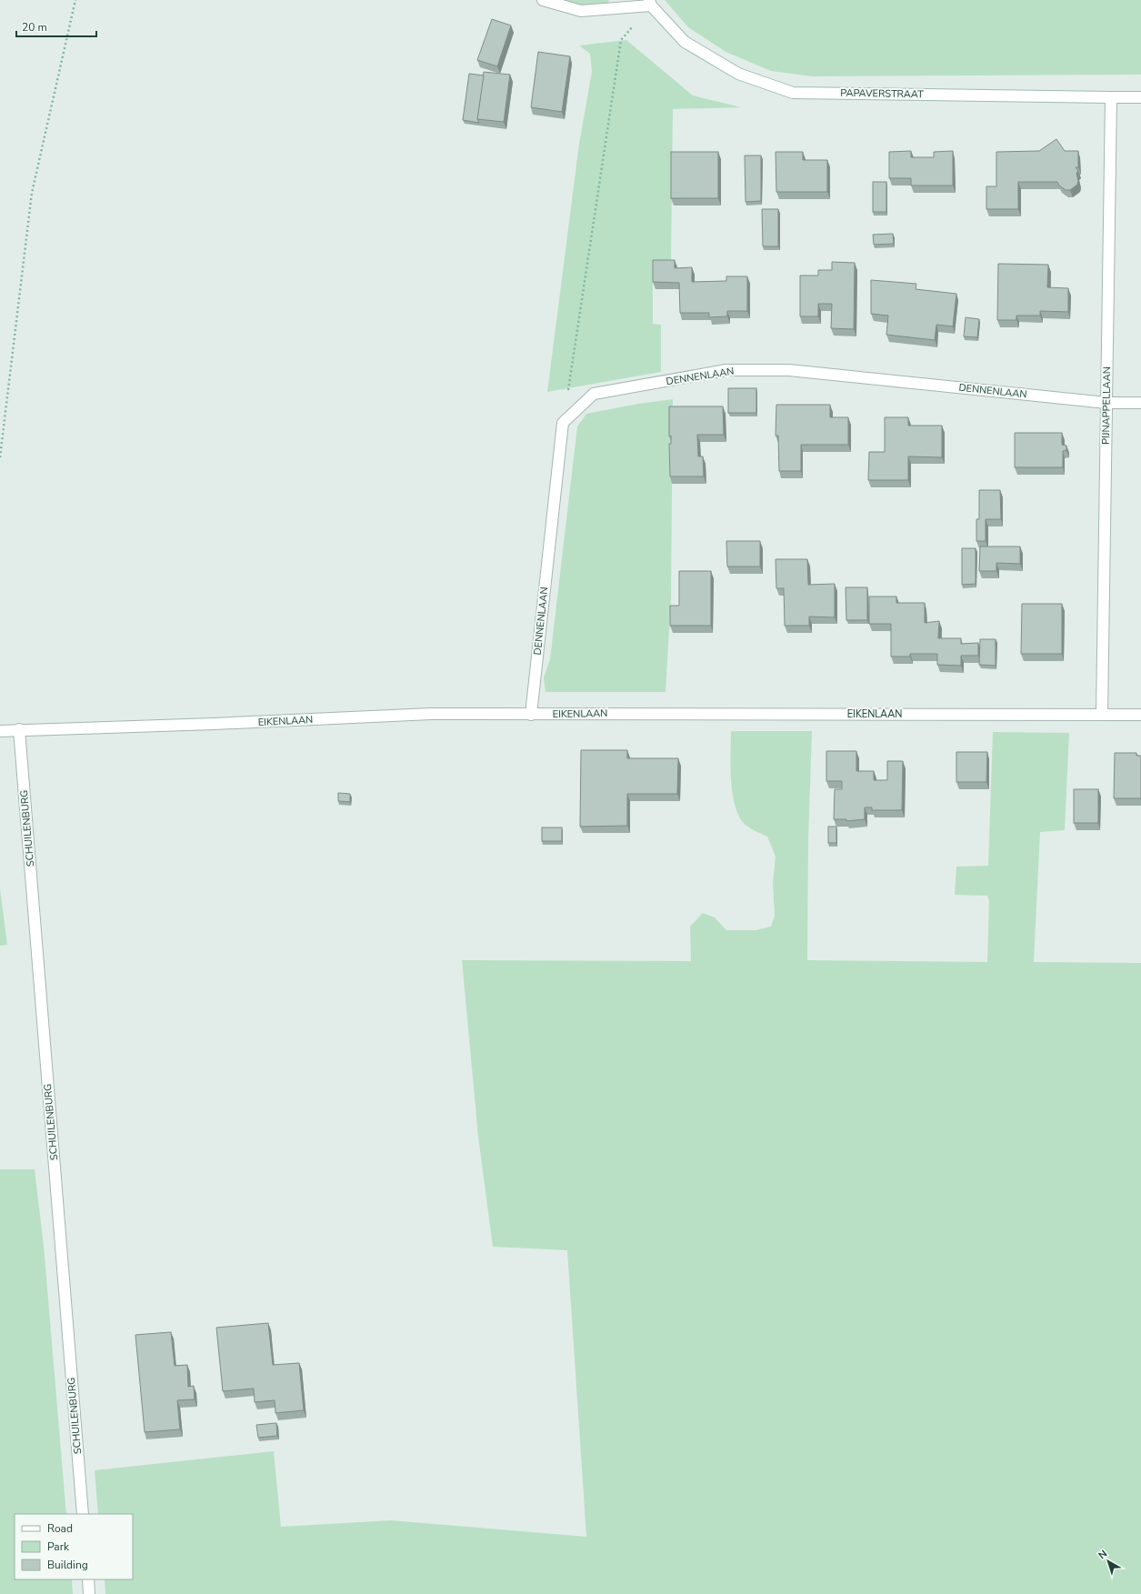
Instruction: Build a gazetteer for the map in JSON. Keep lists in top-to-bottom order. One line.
{"streets":{"street":["PAPAVERSTRAAT","DENNENLAAN","PIJNAPPELLAAN","EIKENLAAN","SCHUILENBURG"]},"crossings":[["PAPAVERSTRAAT","PIJNAPPELLAAN"],["DENNENLAAN","PIJNAPPELLAAN"],["DENNENLAAN","EIKENLAAN"],["PIJNAPPELLAAN","EIKENLAAN"],["EIKENLAAN","SCHUILENBURG"]],"legend":["Road","Park","Building"],"scale_bar":"20 m","north":"top left"}
